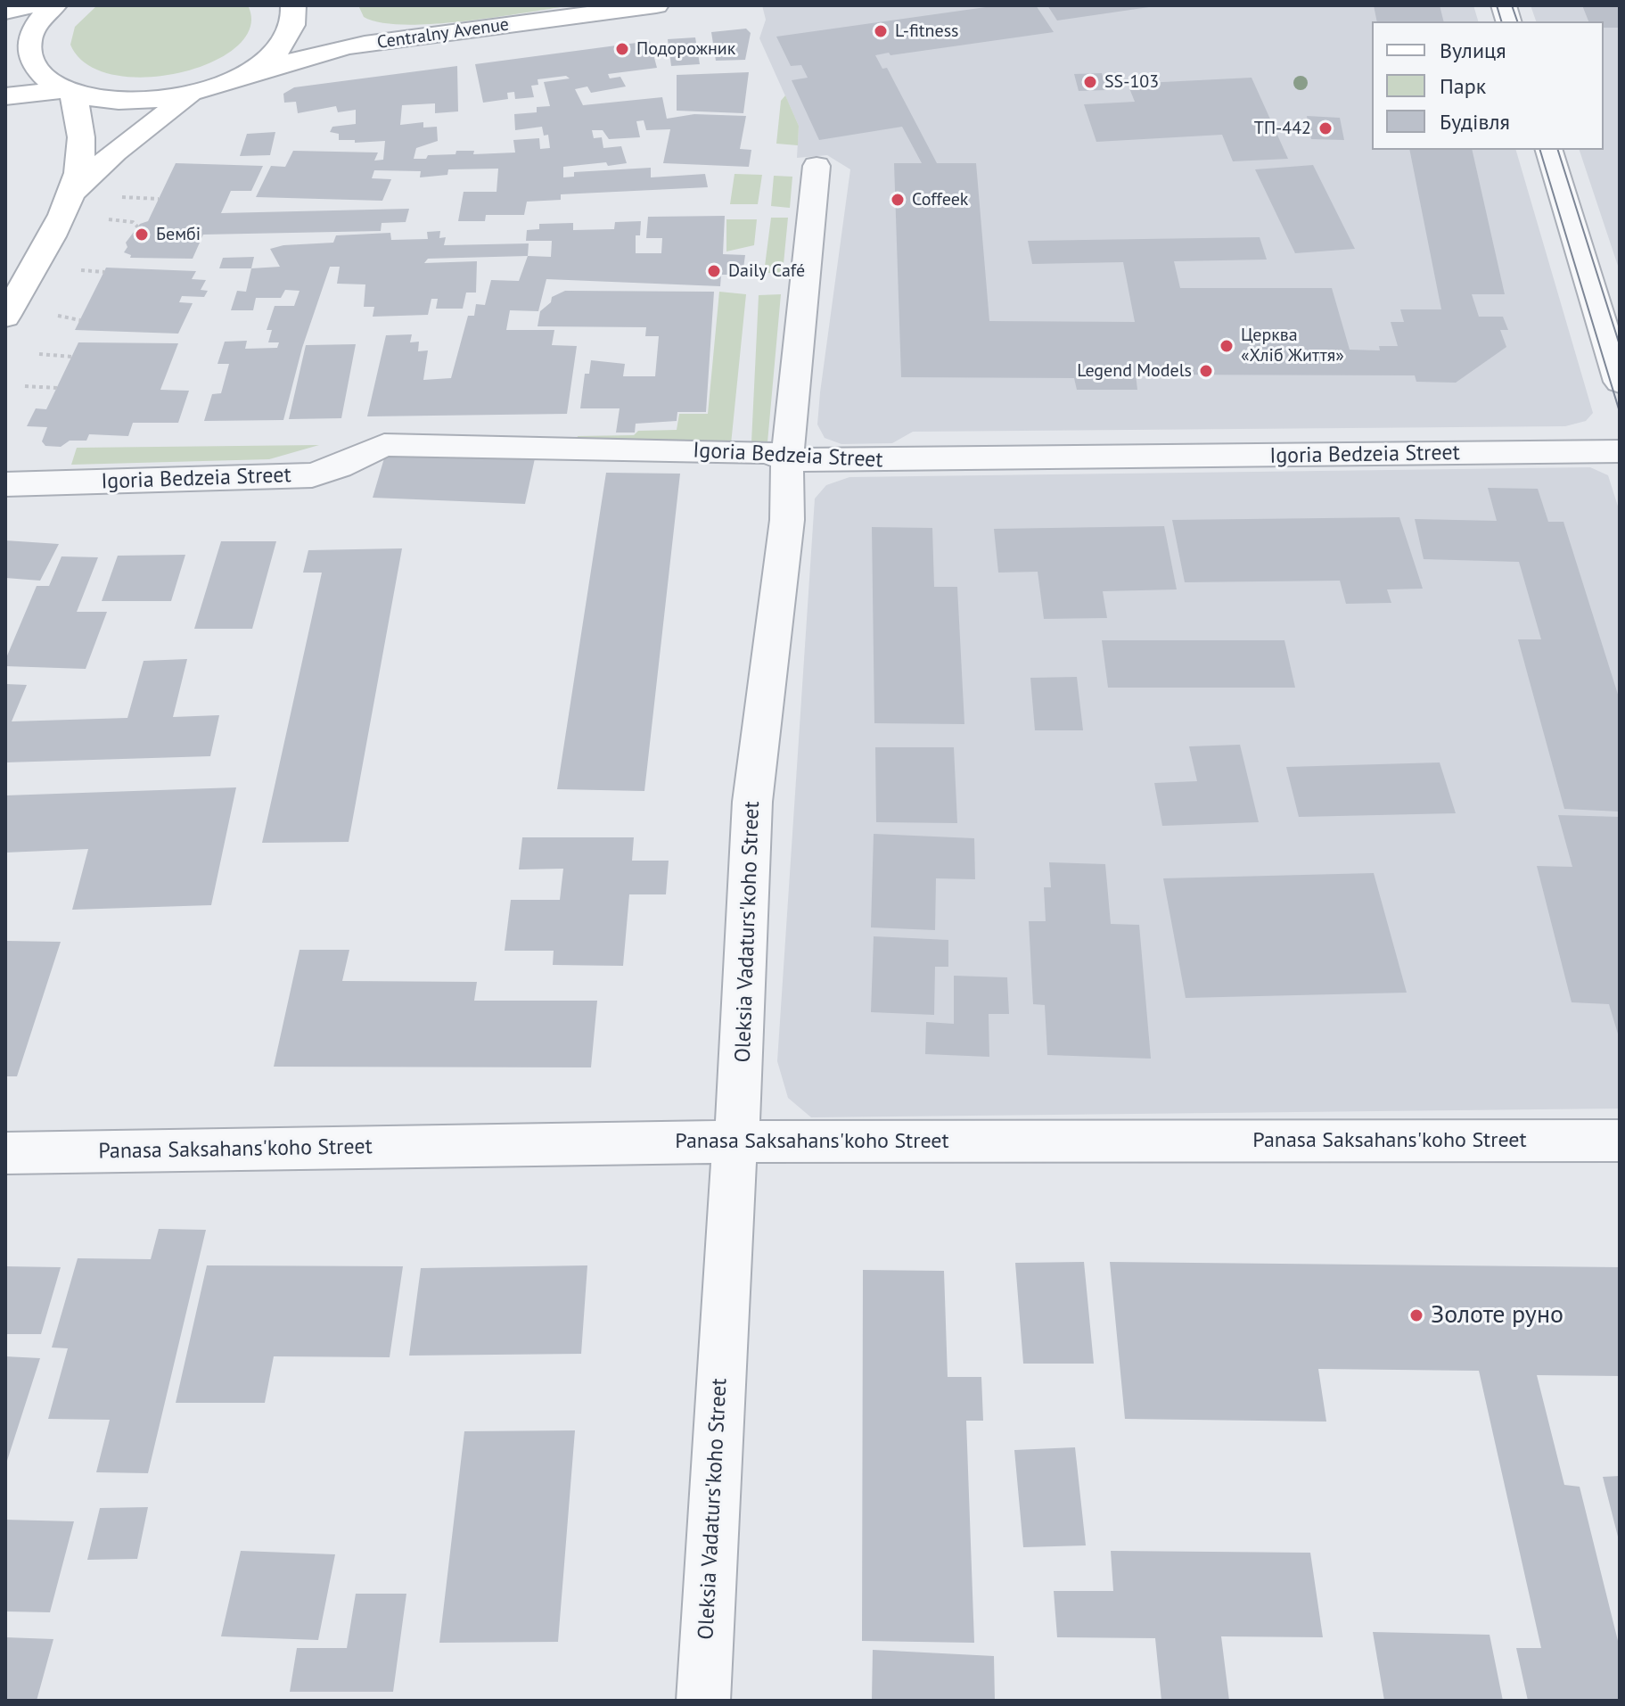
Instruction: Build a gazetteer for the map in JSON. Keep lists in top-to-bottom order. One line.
{"streets":{"main road":["Centralny Avenue"],"street":["Igoria Bedzeia Street","Oleksia Vadaturs'koho Street","Panasa Saksahans'koho Street"]},"crossings":[["Igoria Bedzeia Street","Oleksia Vadaturs'koho Street"],["Oleksia Vadaturs'koho Street","Panasa Saksahans'koho Street"]],"places":["L-fitness","Подорожник","SS-103","ТП-442","Coffeek","Бембі","Daily Café","Церква «Хліб Життя»","Legend Models","Золоте руно"],"legend":["Вулиця","Парк","Будівля"]}
